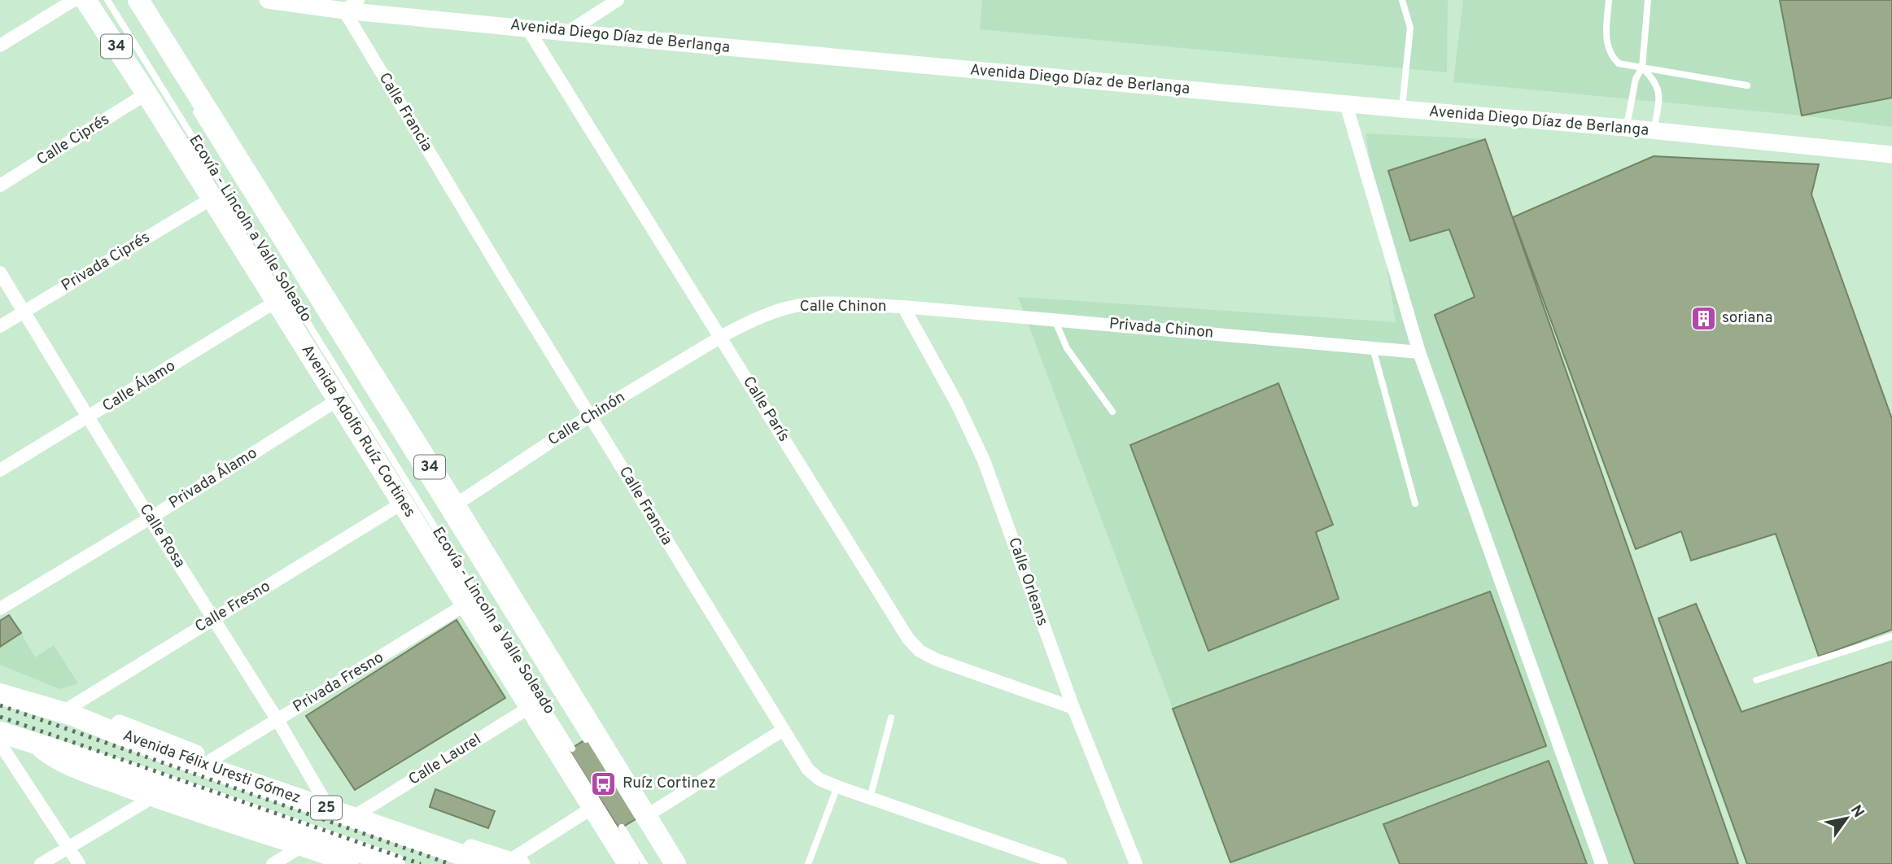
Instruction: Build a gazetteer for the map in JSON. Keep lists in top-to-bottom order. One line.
{"streets":{"main road":["34","Avenida Adolfo Ruíz Cortines","Avenida Félix Uresti Gómez","25"],"street":["Avenida Diego Díaz de Berlanga","Calle Francia","Calle Ciprés","Privada Ciprés","Calle Chinon","Privada Chinon","Calle Álamo","Calle París","Calle Chinón","Privada Álamo","Calle Rosa","Calle Orleans","Calle Fresno","Privada Fresno","Calle Laurel"],"lane":["Ecovía - Lincoln a Valle Soleado"]},"crossings":[["Avenida Diego Díaz de Berlanga","Calle Francia"],["Avenida Diego Díaz de Berlanga","Calle París"],["34","Calle Chinón"],["Calle Francia","Calle Chinón"],["Calle Ciprés","Avenida Adolfo Ruíz Cortines"],["Privada Ciprés","Avenida Adolfo Ruíz Cortines"],["Privada Ciprés","Calle Rosa"],["Calle Chinon","Privada Chinon"],["Calle Chinon","Calle París"],["Calle Chinon","Calle Chinón"],["Calle Chinon","Calle Orleans"],["Privada Chinon","Calle Orleans"],["Calle Álamo","Avenida Adolfo Ruíz Cortines"],["Calle Álamo","Calle Rosa"],["Calle París","Calle Chinón"],["Calle París","Calle Orleans"],["Avenida Adolfo Ruíz Cortines","Privada Álamo"],["Avenida Adolfo Ruíz Cortines","Calle Fresno"],["Avenida Adolfo Ruíz Cortines","Privada Fresno"],["Avenida Adolfo Ruíz Cortines","Calle Laurel"],["Privada Álamo","Calle Rosa"],["Calle Rosa","Calle Fresno"],["Calle Rosa","Privada Fresno"],["Calle Fresno","Avenida Félix Uresti Gómez"]],"places":{"building":["soriana"],"bus stop":["Ruíz Cortinez"]},"north":"top right"}
